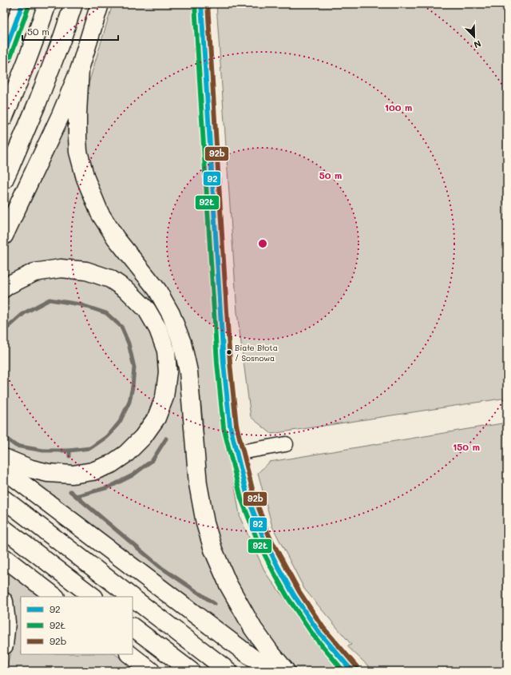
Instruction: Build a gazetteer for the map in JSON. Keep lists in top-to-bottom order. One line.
{"places":["Białe Błota / Sosnowa"],"lines":["transit line 92","transit line 92Ł","transit line 92b"],"legend":["92","92Ł","92b"],"scale_bar":"50 m","north":"bottom right","rings":["100 m","50 m","150 m"]}
